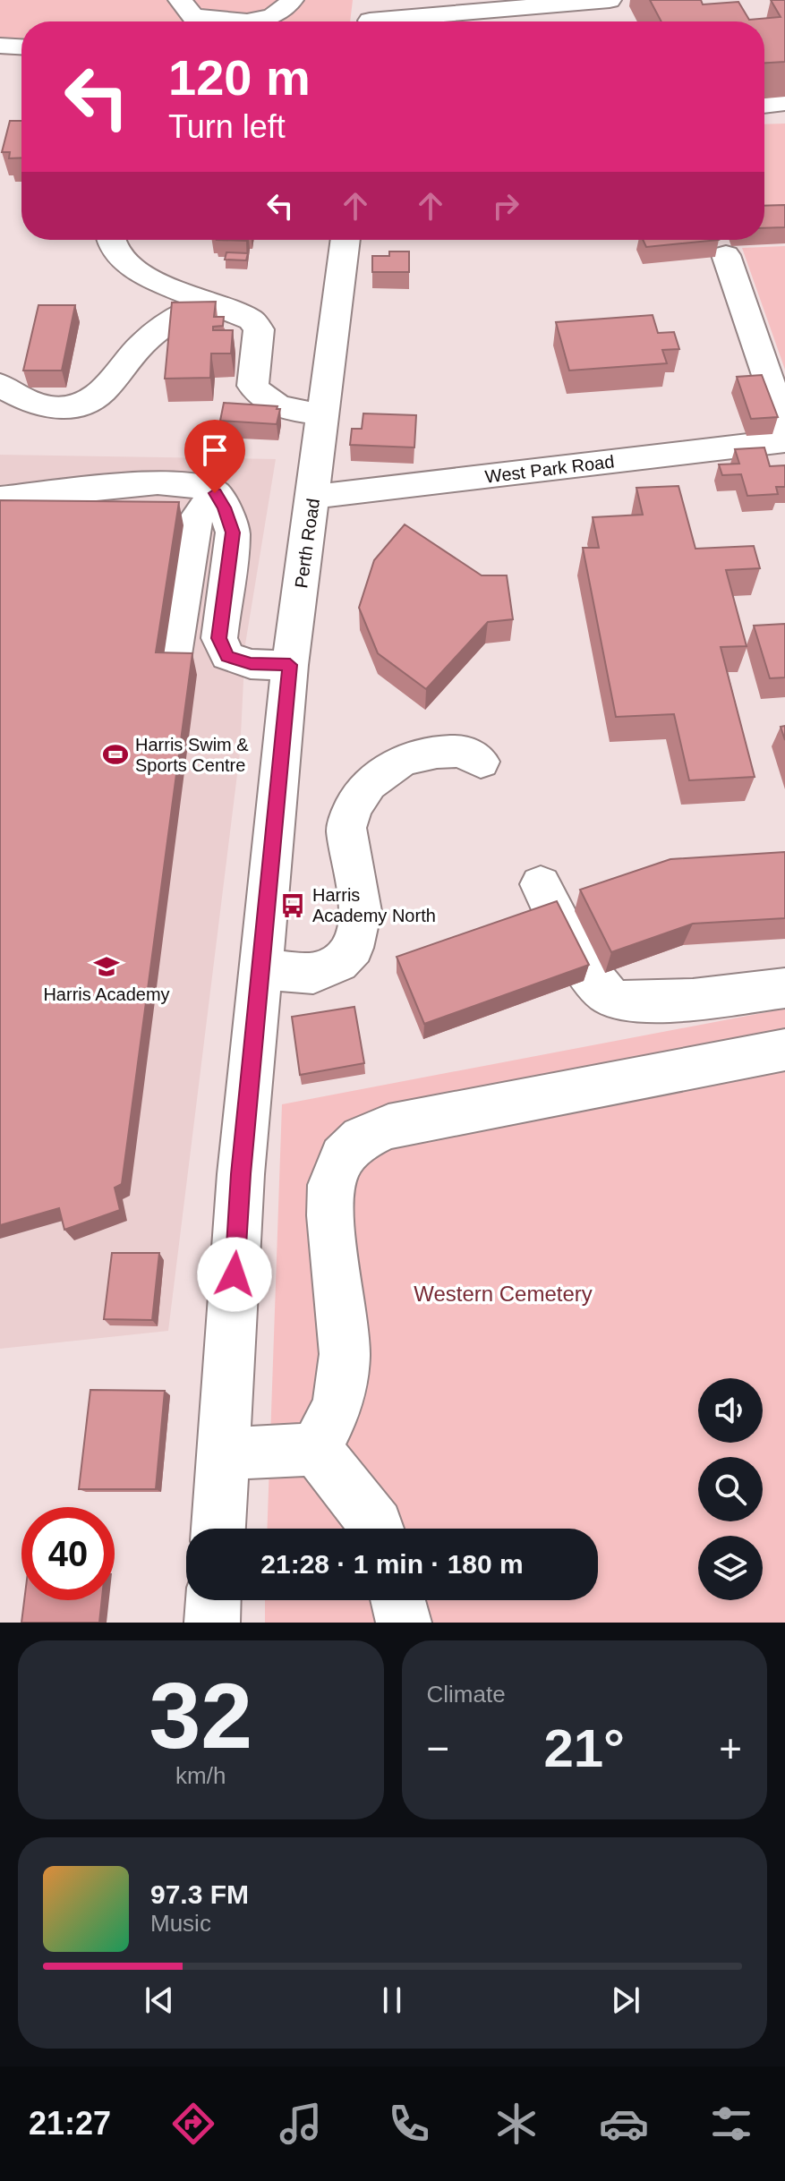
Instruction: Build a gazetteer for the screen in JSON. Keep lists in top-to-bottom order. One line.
{"streets":{"street":["West Park Road","Perth Road"]},"crossings":[["West Park Road","Perth Road"]],"parks":["Western Cemetery"],"places":{"sports":["Harris Swim & Sports Centre"],"bus stop":["Harris Academy North"],"school or university":["Harris Academy"]},"page":{"turn":["120 m","Turn left"],"limit":"40","trip":"21:28 · 1 min · 180 m","tile":[["32","km/h"],"Climate"],"heat":["−","21°","+"],"song":["97.3 FM","Music"],"tabs":"21:27"}}
